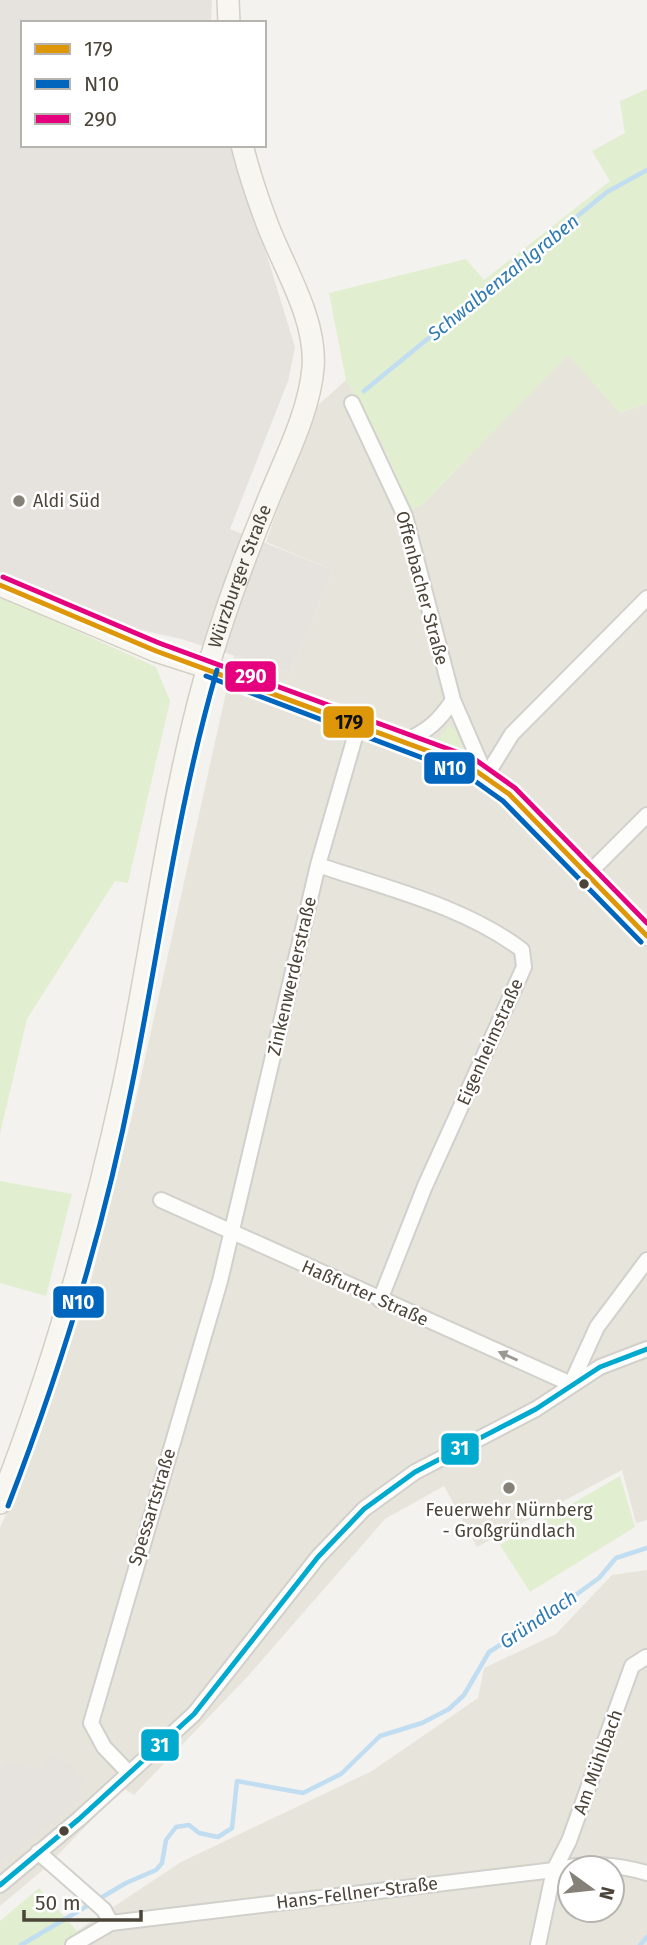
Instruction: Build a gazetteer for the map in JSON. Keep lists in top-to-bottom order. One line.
{"streets":{"main road":["Würzburger Straße"],"street":["Offenbacher Straße","Zinkenwerderstraße","Eigenheimstraße","Haßfurter Straße","Spessartstraße","Am Mühlbach","Hans-Fellner-Straße"]},"crossings":[["Würzburger Straße","Offenbacher Straße"],["Offenbacher Straße","Zinkenwerderstraße"],["Zinkenwerderstraße","Eigenheimstraße"],["Zinkenwerderstraße","Haßfurter Straße"],["Zinkenwerderstraße","Spessartstraße"],["Eigenheimstraße","Haßfurter Straße"],["Haßfurter Straße","Spessartstraße"],["Am Mühlbach","Hans-Fellner-Straße"]],"one_way":["Haßfurter Straße"],"water":["Schwalbenzahlgraben","Gründlach"],"places":["Aldi Süd","Feuerwehr Nürnberg - Großgründlach"],"lines":["transit line 290","transit line 179","transit line N10","transit line 31"],"legend":["179","N10","290"],"scale_bar":"50 m","north":"right"}
